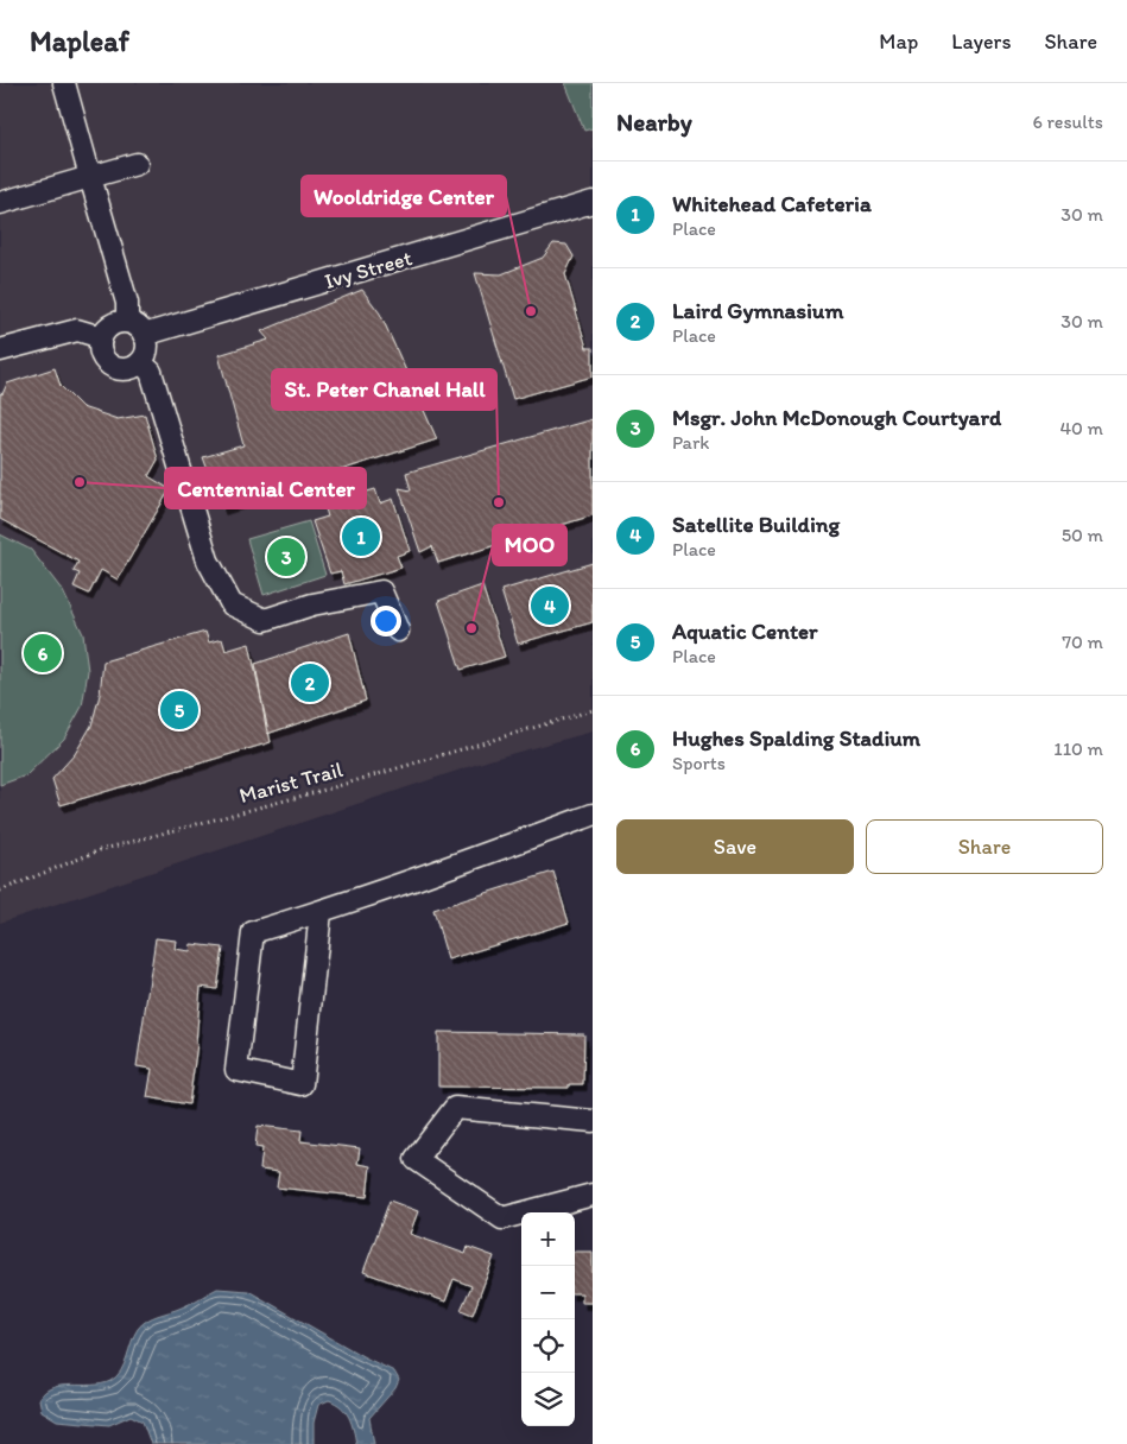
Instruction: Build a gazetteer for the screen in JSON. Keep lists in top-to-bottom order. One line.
{"streets":{"street":["Ivy Street"],"path":["Marist Trail"]},"places":["Wooldridge Center","Centennial Center","St. Peter Chanel Hall","MOO"],"page":{"header":"Mapleaf","nav":["Map","Layers","Share"],"heading":["Nearby","6 results"],"list":[{"mark":"1","name":"Whitehead Cafeteria","note":"Place","value":"30 m"},{"mark":"2","name":"Laird Gymnasium","note":"Place","value":"30 m"},{"mark":"3","name":"Msgr. John McDonough Courtyard","note":"Park","value":"40 m"},{"mark":"4","name":"Satellite Building","note":"Place","value":"50 m"},{"mark":"5","name":"Aquatic Center","note":"Place","value":"70 m"},{"mark":"6","name":"Hughes Spalding Stadium","note":"Sports","value":"110 m"}],"pins":["1","3","4","6","2","5"],"buttons":["Save","Share"],"map_buttons":["+","−"]}}
